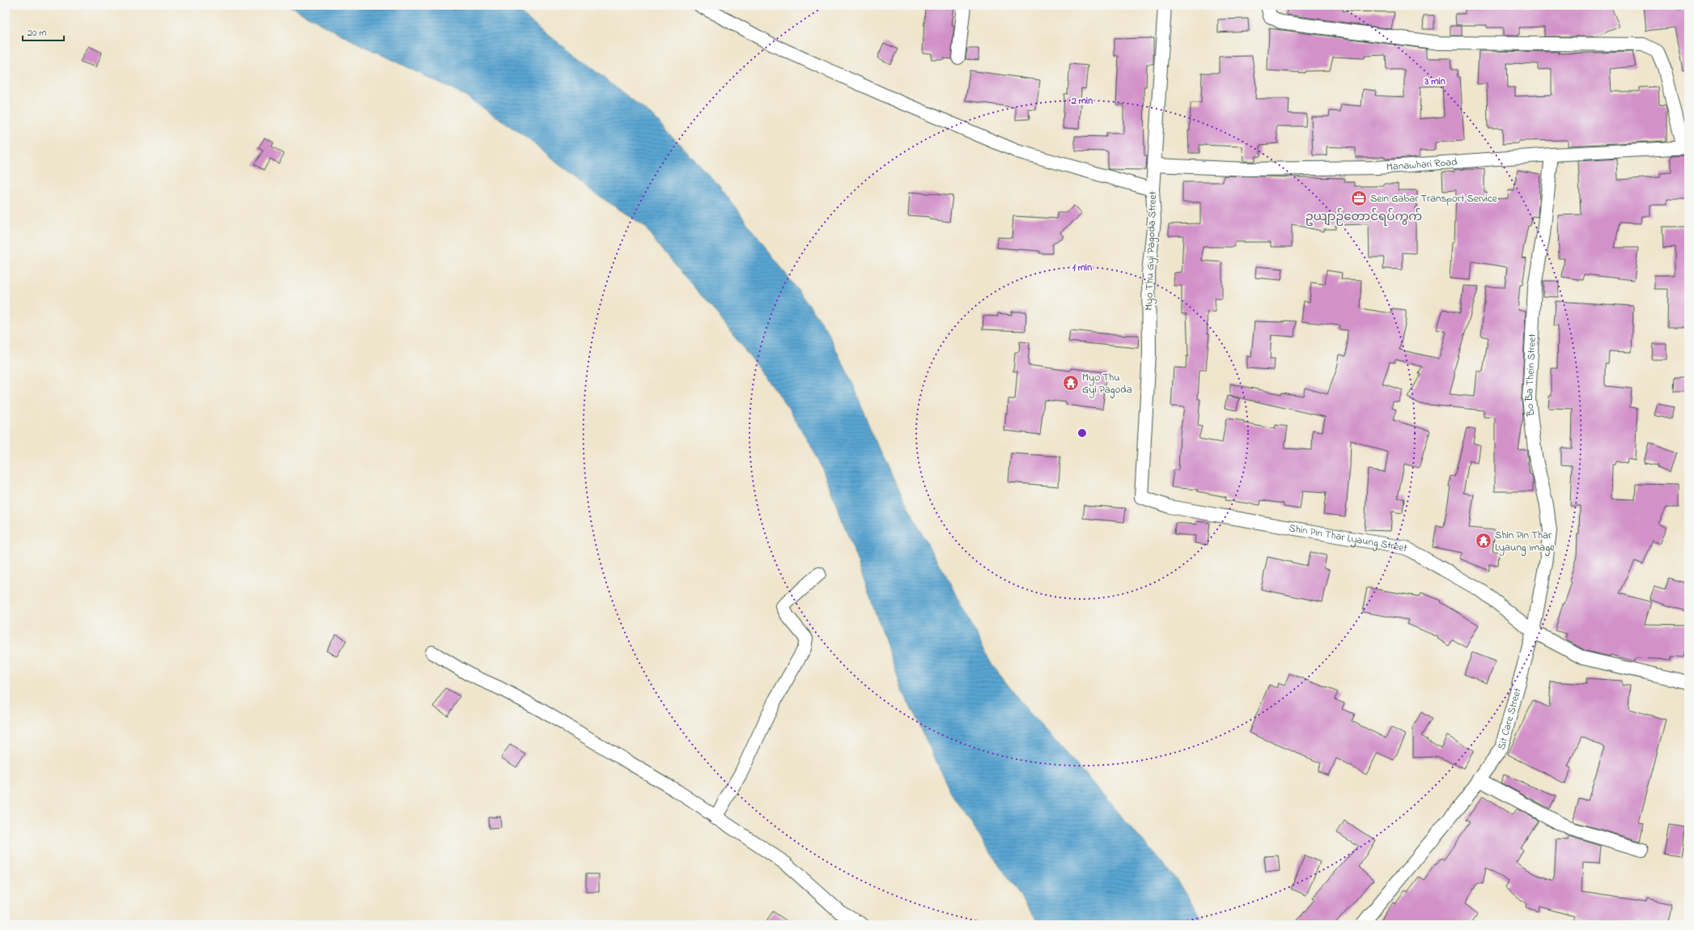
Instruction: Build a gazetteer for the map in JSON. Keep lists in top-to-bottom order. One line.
{"streets":{"street":["Manawhari Road","Myo Thu Gyi Pagoda Street","Bo Ba Thein Street","Shin Pin Thar Lyaung Street","Sit Care Street"]},"crossings":[["Manawhari Road","Myo Thu Gyi Pagoda Street"],["Manawhari Road","Bo Ba Thein Street"],["Myo Thu Gyi Pagoda Street","Shin Pin Thar Lyaung Street"],["Bo Ba Thein Street","Shin Pin Thar Lyaung Street"],["Bo Ba Thein Street","Sit Care Street"],["Shin Pin Thar Lyaung Street","Sit Care Street"]],"districts":["ဥယျာဉ်တောင်ရပ်ကွက်"],"places":{"office":["Sein Gabar Transport Service"],"temple":["Myo Thu Gyi Pagoda","Shin Pin Thar Lyaung Image"]},"scale_bar":"20 m","rings":["3 min","2 min","1 min"]}
